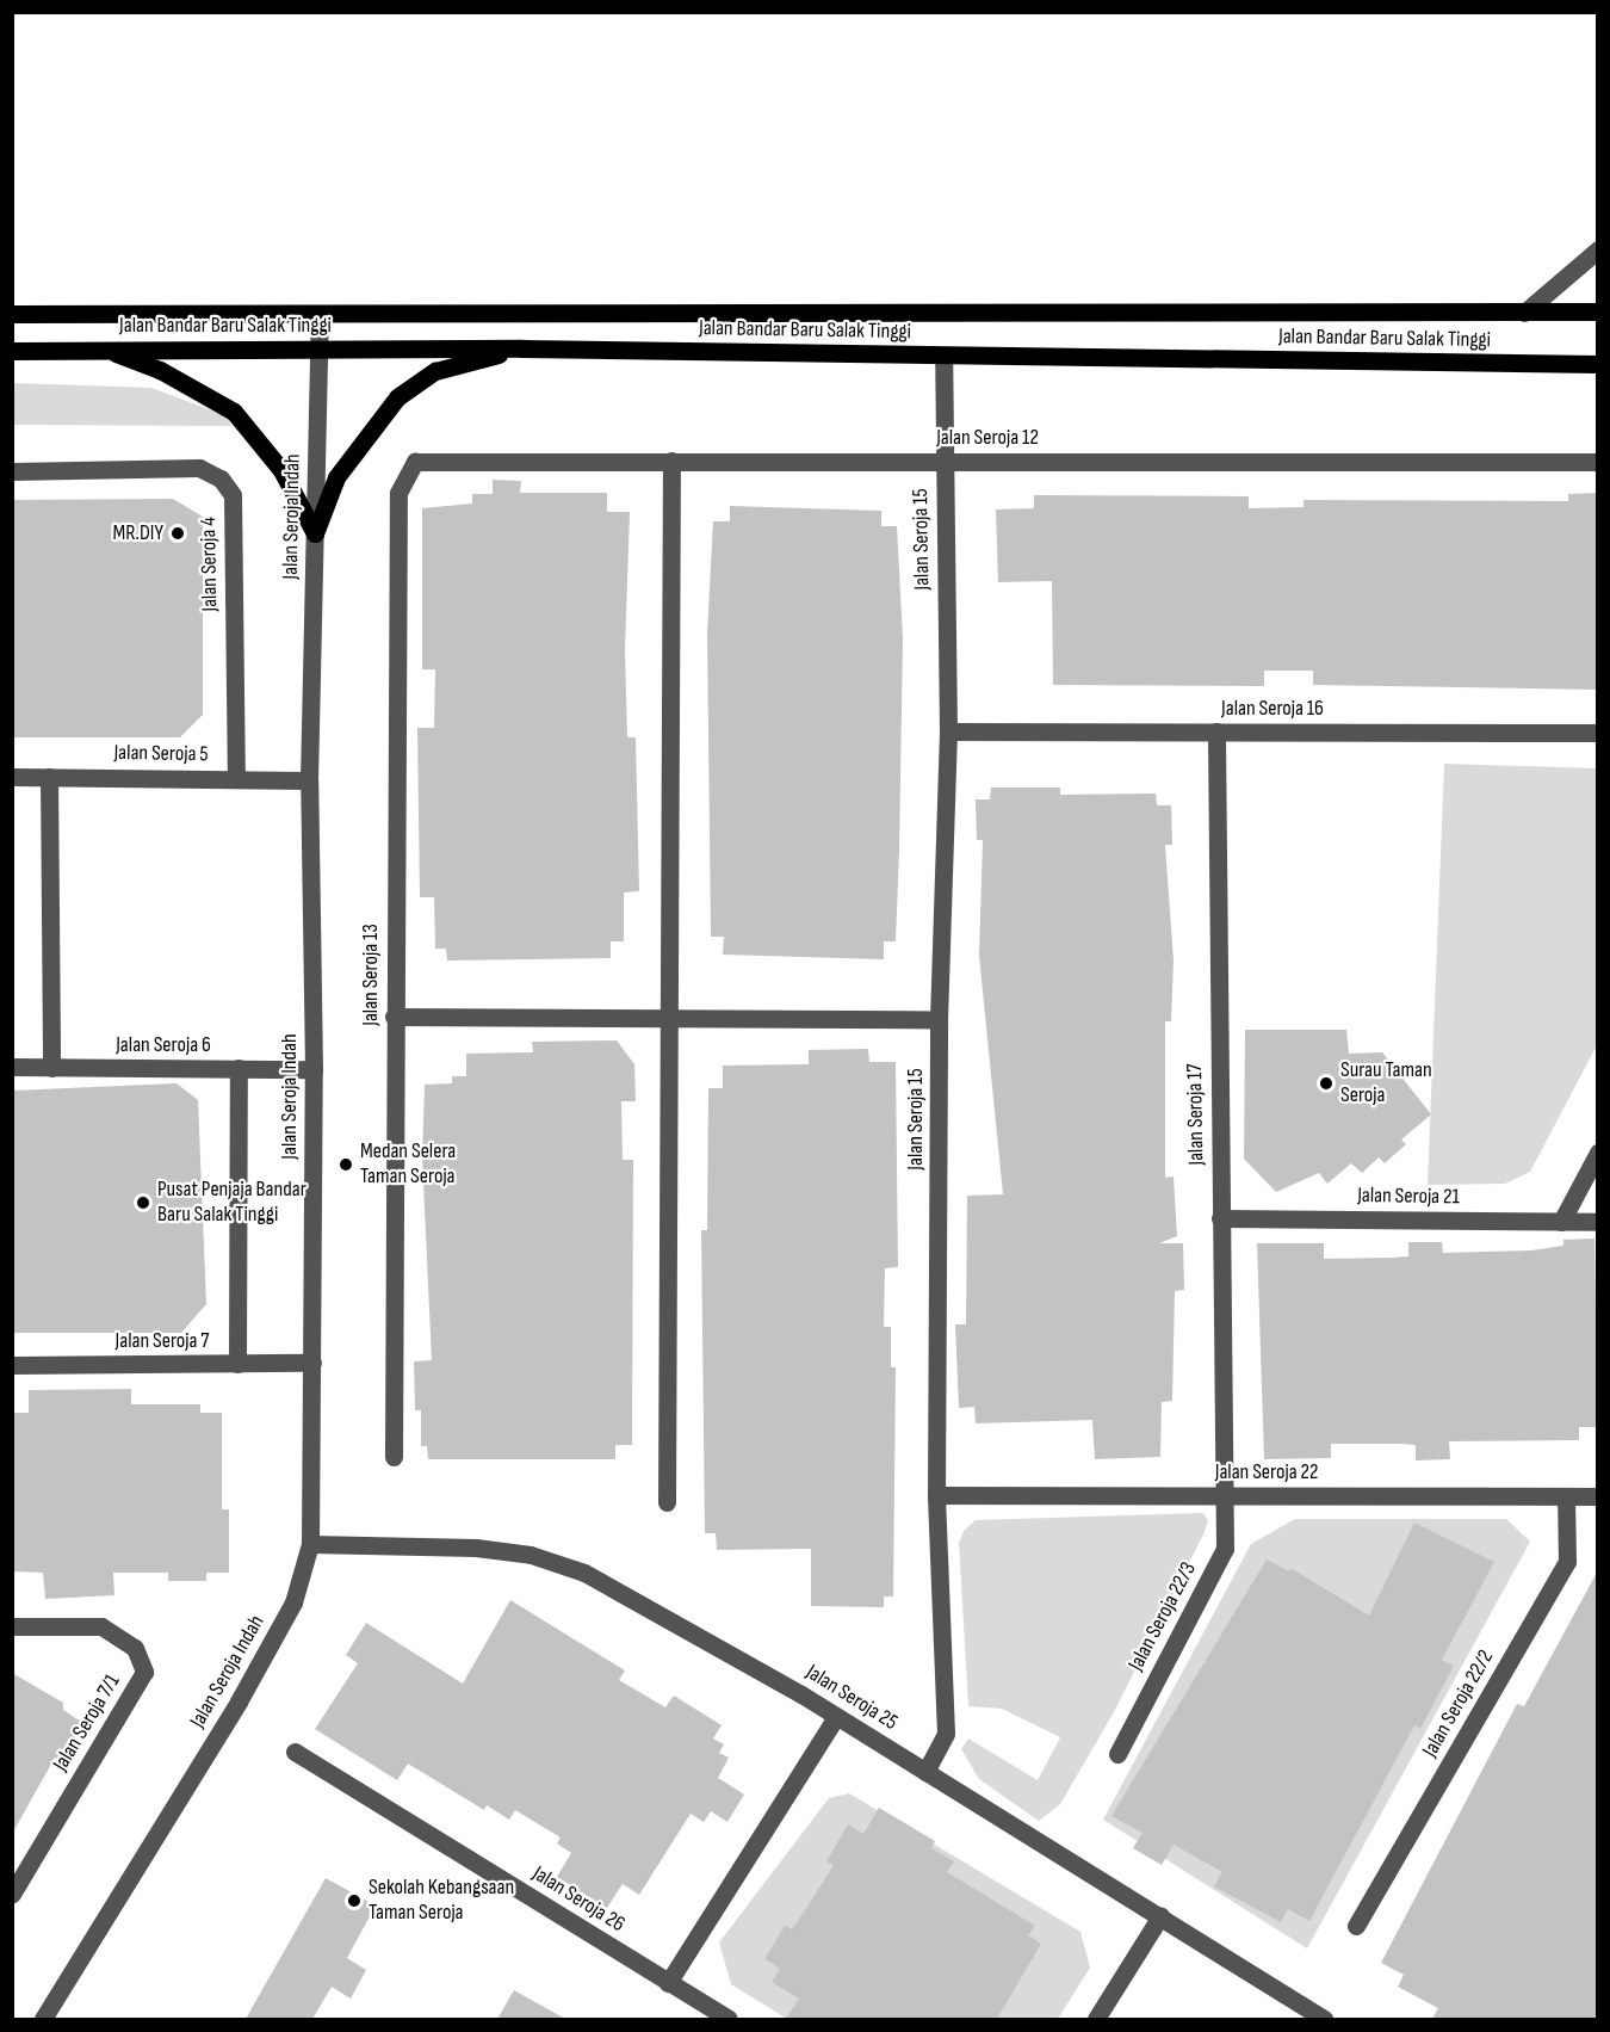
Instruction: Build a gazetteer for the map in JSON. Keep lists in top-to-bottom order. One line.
{"streets":{"main road":["Jalan Bandar Baru Salak Tinggi"],"street":["Jalan Seroja 12","Jalan Seroja Indah","Jalan Seroja 15","Jalan Seroja 4","Jalan Seroja 16","Jalan Seroja 5","Jalan Seroja 13","Jalan Seroja 6","Jalan Seroja 17","Jalan Seroja 21","Jalan Seroja 7","Jalan Seroja 22","Jalan Seroja 22/3","Jalan Seroja 25","Jalan Seroja 22/2","Jalan Seroja 7/1","Jalan Seroja 26"]},"crossings":[["Jalan Bandar Baru Salak Tinggi","Jalan Seroja Indah"],["Jalan Bandar Baru Salak Tinggi","Jalan Seroja 15"],["Jalan Seroja 12","Jalan Seroja 15"],["Jalan Seroja 12","Jalan Seroja 13"],["Jalan Seroja Indah","Jalan Seroja 5"],["Jalan Seroja Indah","Jalan Seroja 6"],["Jalan Seroja Indah","Jalan Seroja 7"],["Jalan Seroja Indah","Jalan Seroja 25"],["Jalan Seroja 15","Jalan Seroja 16"],["Jalan Seroja 15","Jalan Seroja 22"],["Jalan Seroja 15","Jalan Seroja 25"],["Jalan Seroja 4","Jalan Seroja 5"],["Jalan Seroja 16","Jalan Seroja 17"],["Jalan Seroja 17","Jalan Seroja 21"],["Jalan Seroja 17","Jalan Seroja 22"],["Jalan Seroja 17","Jalan Seroja 22/3"],["Jalan Seroja 22","Jalan Seroja 22/3"],["Jalan Seroja 22","Jalan Seroja 22/2"]],"places":["MR.DIY","Surau Taman Seroja","Medan Selera Taman Seroja","Pusat Penjaja Bandar Baru Salak Tinggi","Sekolah Kebangsaan Taman Seroja"]}
